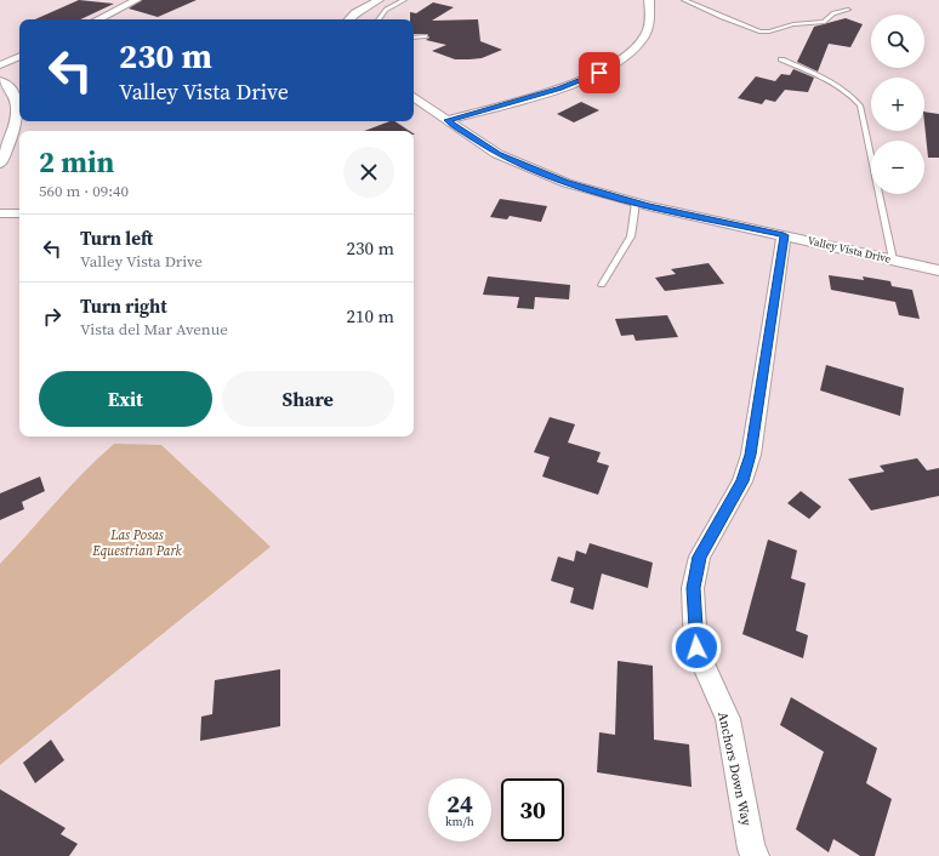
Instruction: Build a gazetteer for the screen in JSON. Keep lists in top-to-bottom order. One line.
{"streets":{"street":["Valley Vista Drive","Anchors Down Way"]},"crossings":[["Valley Vista Drive","Anchors Down Way"]],"parks":["Las Posas Equestrian Park"],"page":{"map_buttons":["+","−"],"turn":["230 m","Valley Vista Drive"],"heading":["2 min","560 m · 09:40"],"list":[{"name":"Turn left","note":"Valley Vista Drive","value":"230 m"},{"name":"Turn right","note":"Vista del Mar Avenue","value":"210 m"}],"buttons":["Exit","Share"],"speed":"24 km/h","limit":"30"}}
